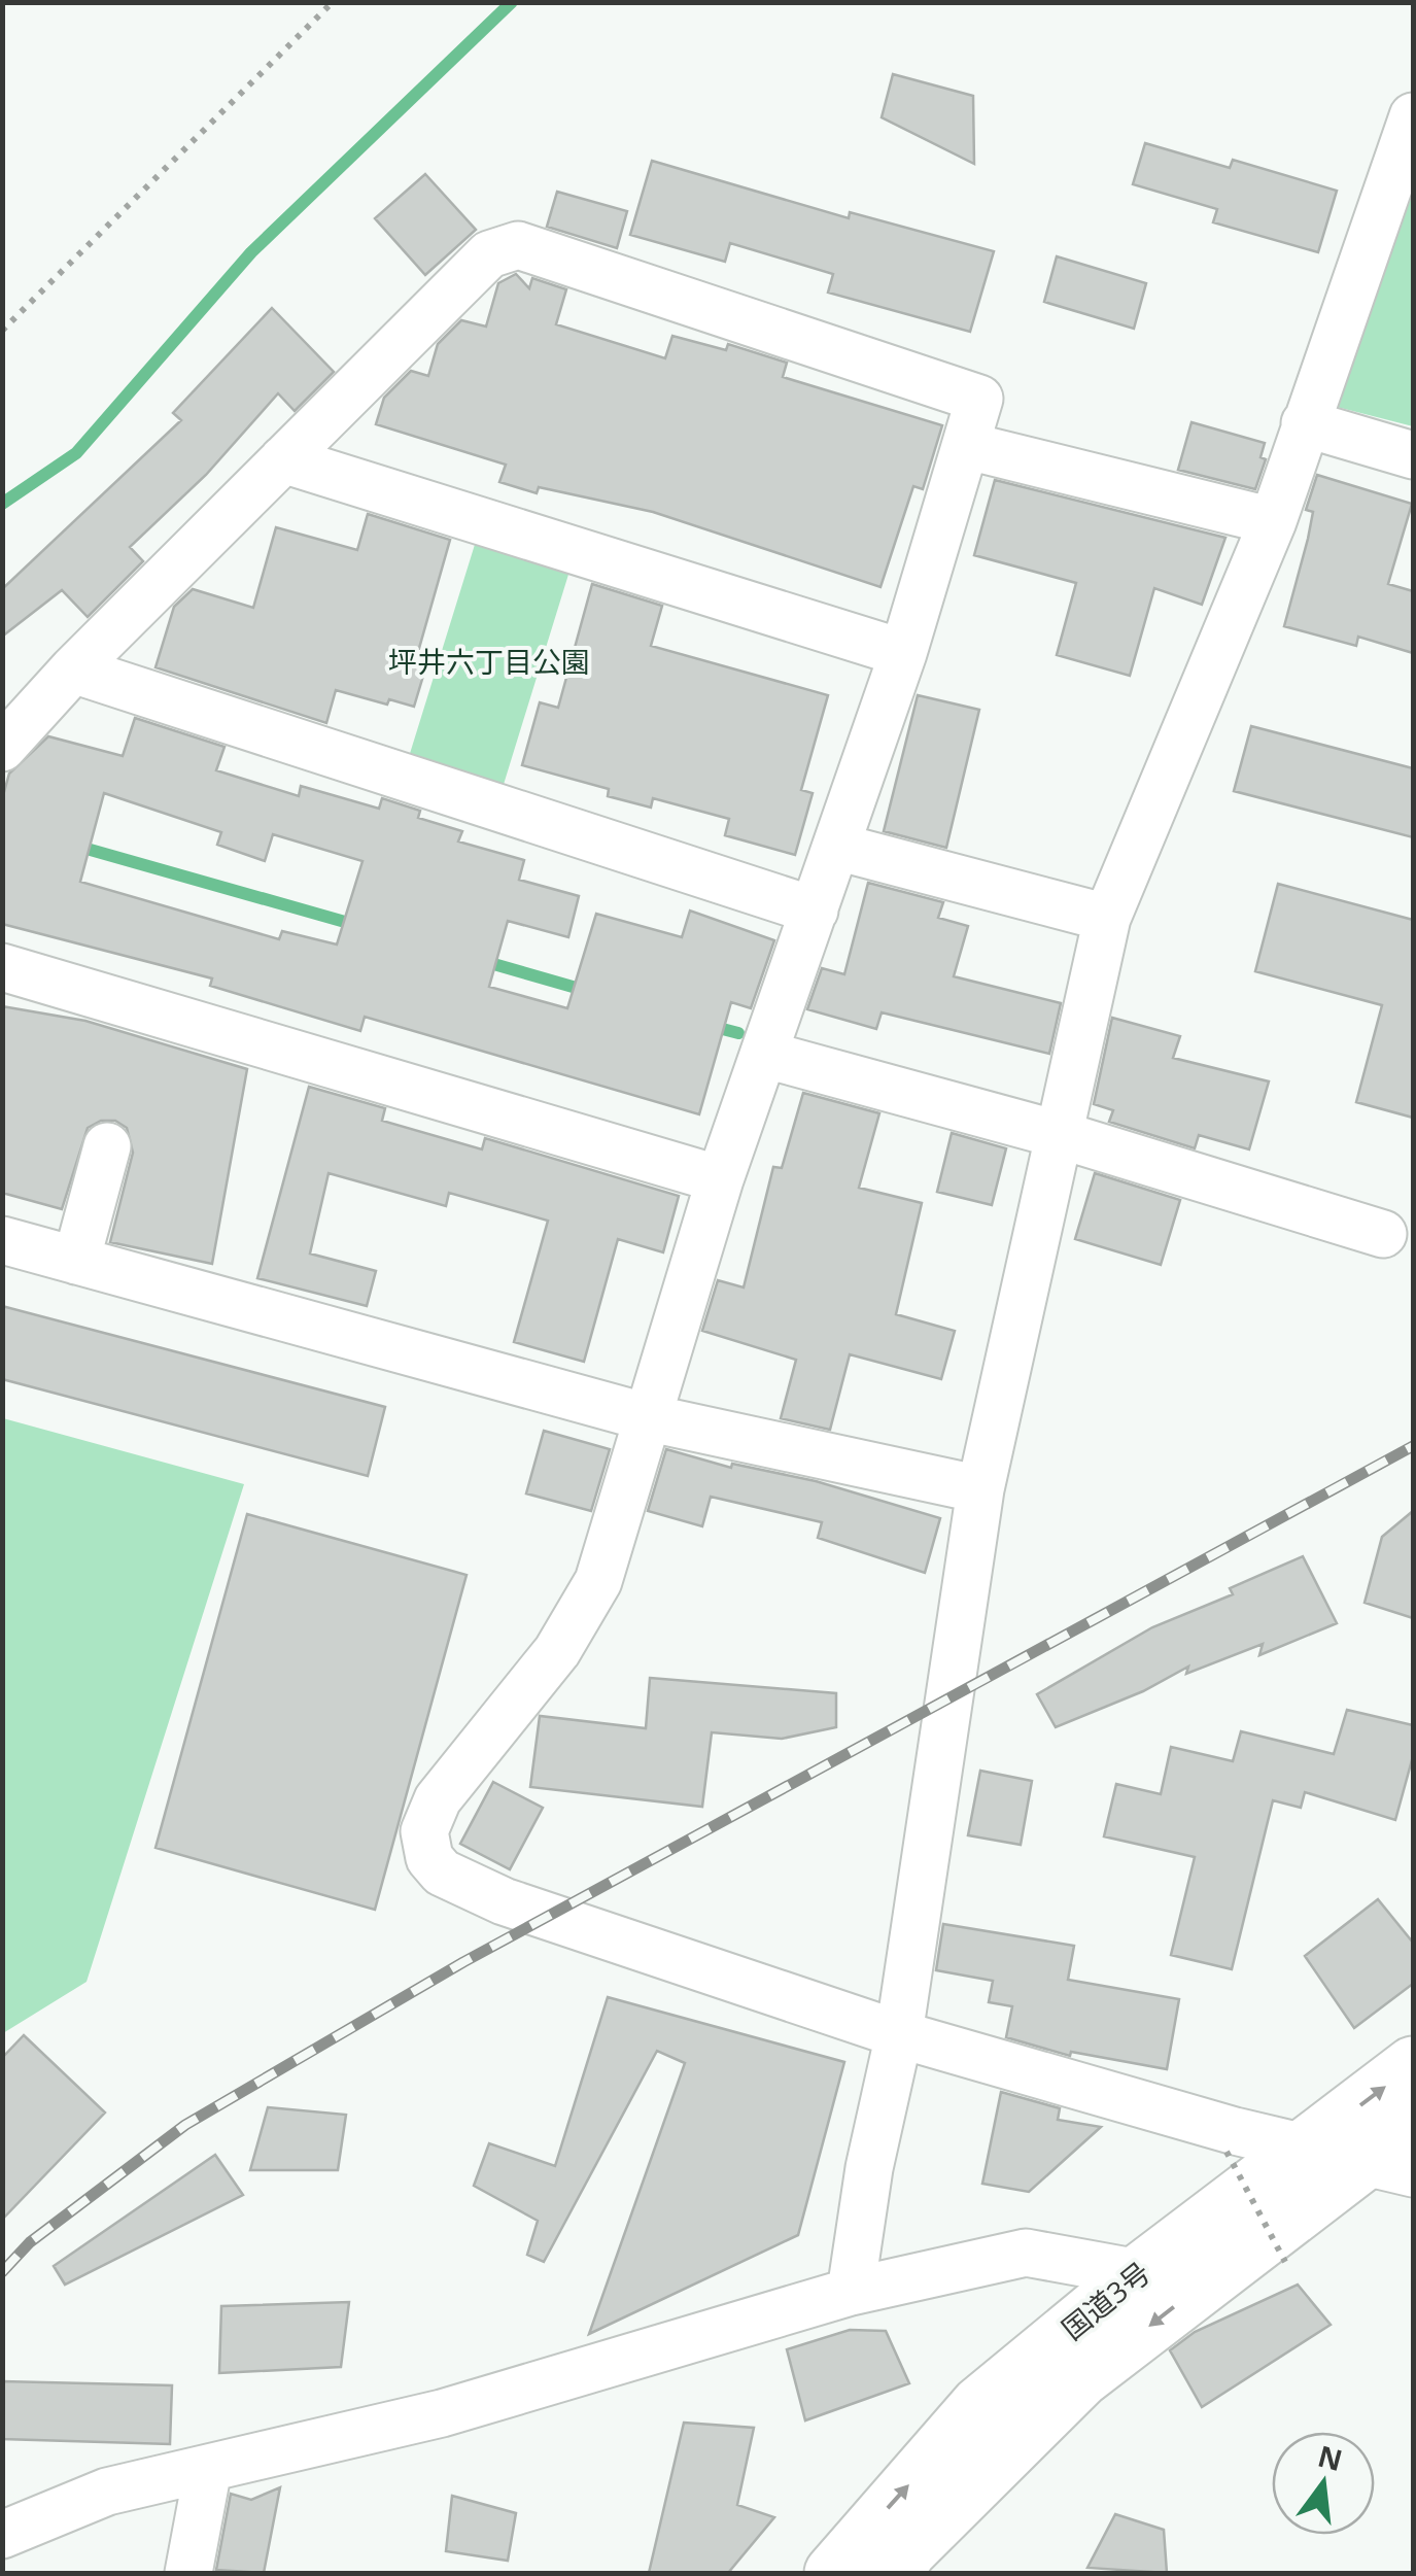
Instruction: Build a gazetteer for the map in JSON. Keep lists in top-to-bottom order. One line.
{"streets":{"highway":["国道3号"]},"parks":["坪井六丁目公園"],"north":"top"}
